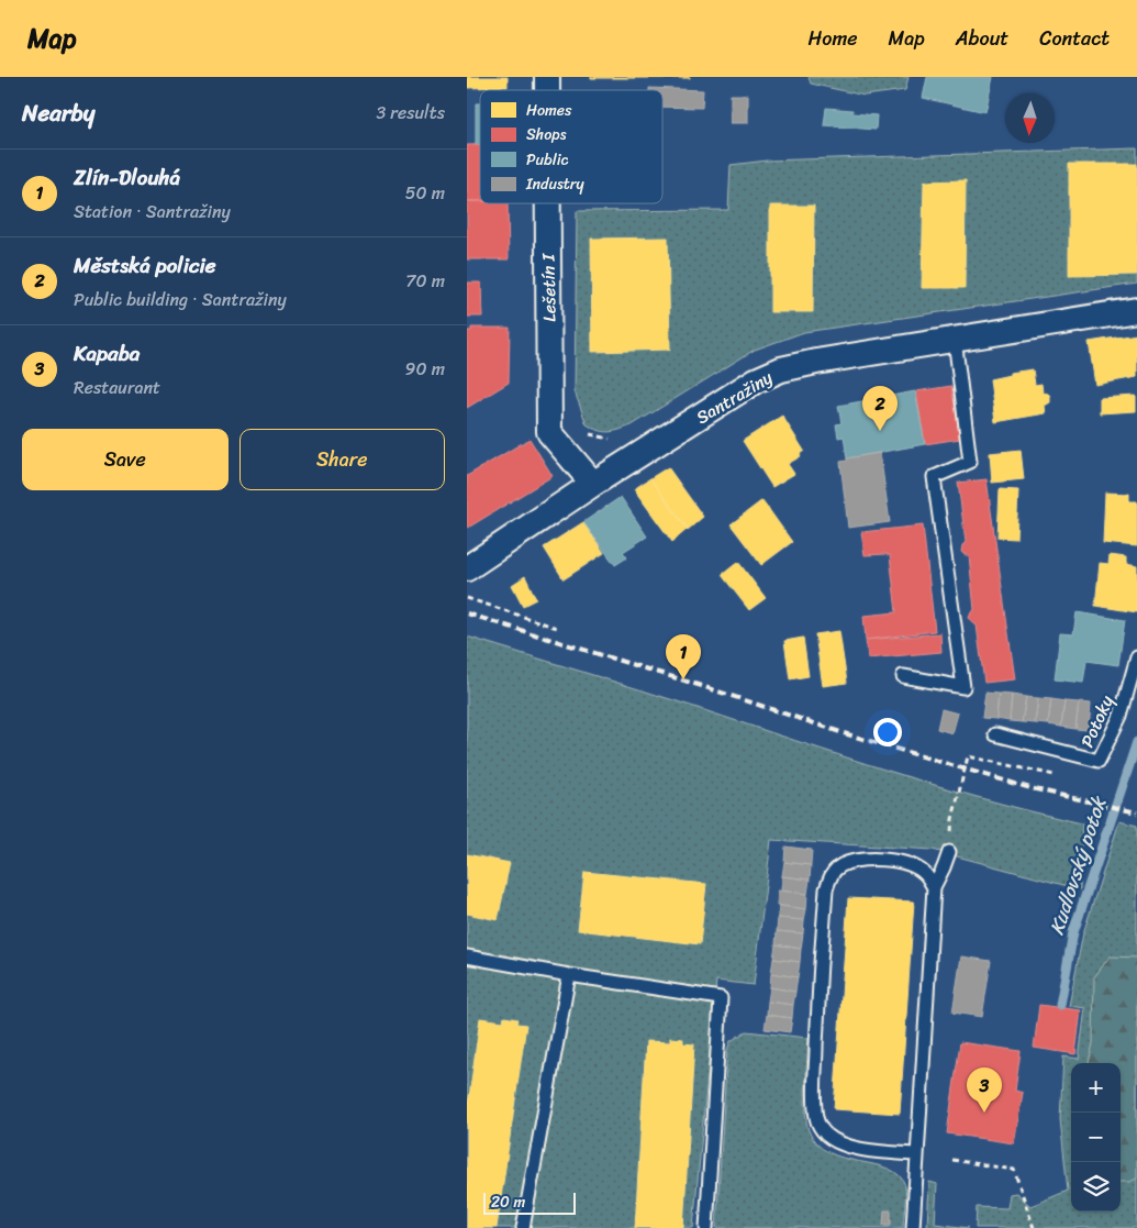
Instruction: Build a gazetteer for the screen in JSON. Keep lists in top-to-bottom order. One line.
{"streets":{"street":["Lešetín I","Santražiny"],"lane":["Potoky"]},"crossings":[["Lešetín I","Santražiny"]],"water":["Kudlovský potok"],"legend":["Homes","Shops","Public","Industry"],"scale_bar":"20 m","north":"bottom","page":{"header":"Map","nav":["Home","Map","About","Contact"],"heading":["Nearby","3 results"],"list":[{"mark":"1","name":"Zlín-Dlouhá","note":"Station · Santražiny","value":"50 m"},{"mark":"2","name":"Městská policie","note":"Public building · Santražiny","value":"70 m"},{"mark":"3","name":"Kapaba","note":"Restaurant","value":"90 m"}],"pins":["2","1","3"],"buttons":["Save","Share"],"map_buttons":["+","−"],"scale":"20 m"}}
